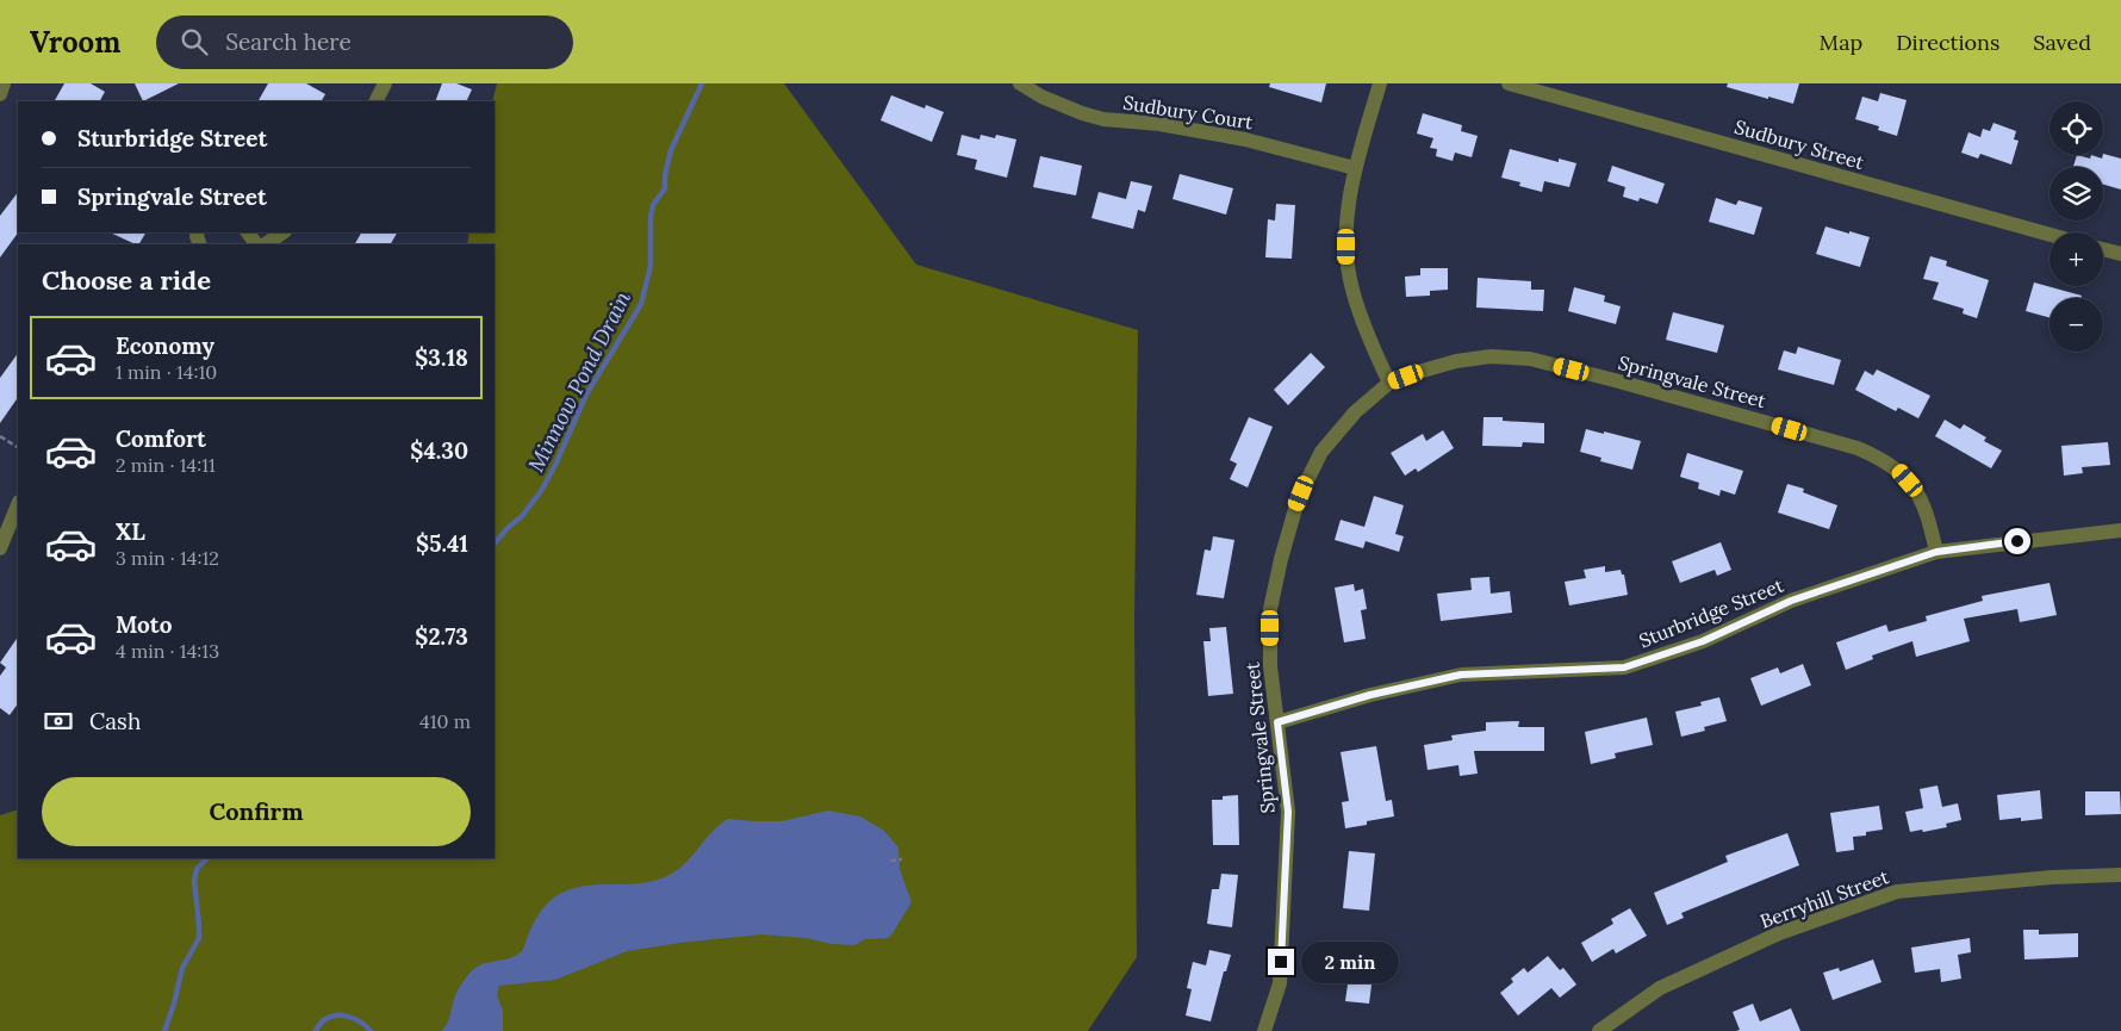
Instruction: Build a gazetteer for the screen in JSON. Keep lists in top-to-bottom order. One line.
{"streets":{"street":["Sudbury Court","Sudbury Street","Springvale Street","Sturbridge Street","Berryhill Street"]},"crossings":[["Springvale Street","Sturbridge Street"]],"water":["Minnow Pond Drain"],"page":{"header":"Vroom","search":"Search here","nav":["Map","Directions","Saved"],"map_buttons":["+","−"],"banner":["Sturbridge Street","Springvale Street"],"heading":"Choose a ride","list":[{"name":"Economy","note":"1 min · 14:10","value":"$3.18"},{"name":"Comfort","note":"2 min · 14:11","value":"$4.30"},{"name":"XL","note":"3 min · 14:12","value":"$5.41"},{"name":"Moto","note":"4 min · 14:13","value":"$2.73"}],"pay":["Cash","410 m"],"buttons":"Confirm","bubble":"2 min"}}
